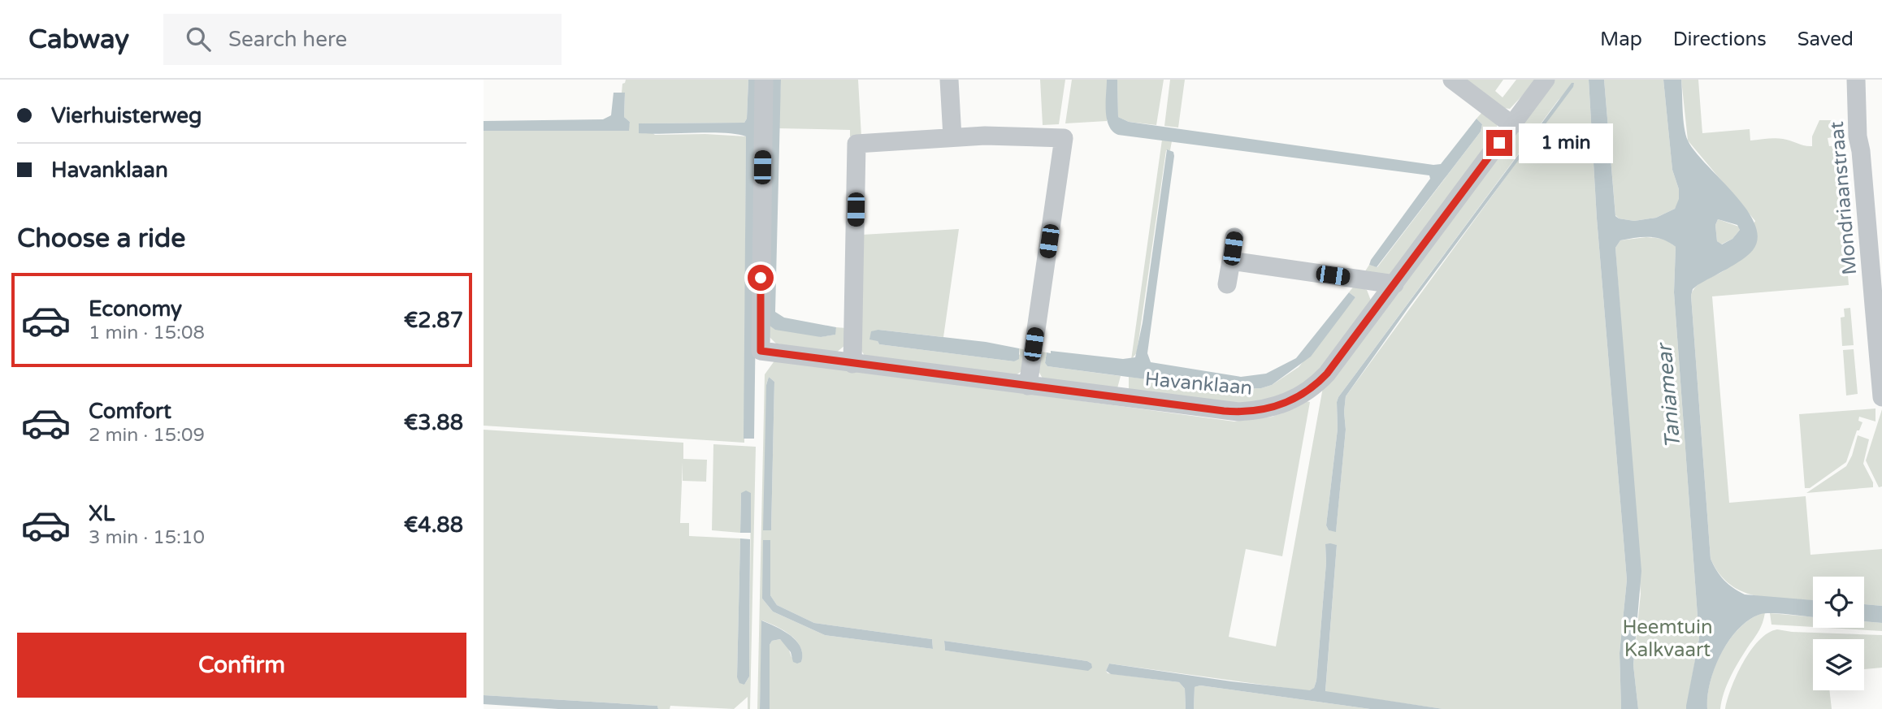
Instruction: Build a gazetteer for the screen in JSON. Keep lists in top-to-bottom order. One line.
{"streets":{"street":["Mondriaanstraat","Havanklaan"]},"water":["Taniamear"],"parks":["Heemtuin Kalkvaart"],"page":{"header":"Cabway","search":"Search here","nav":["Map","Directions","Saved"],"banner":["Vierhuisterweg","Havanklaan"],"bubble":"1 min","heading":"Choose a ride","list":[{"name":"Economy","note":"1 min · 15:08","value":"€2.87"},{"name":"Comfort","note":"2 min · 15:09","value":"€3.88"},{"name":"XL","note":"3 min · 15:10","value":"€4.88"}],"buttons":"Confirm"}}
